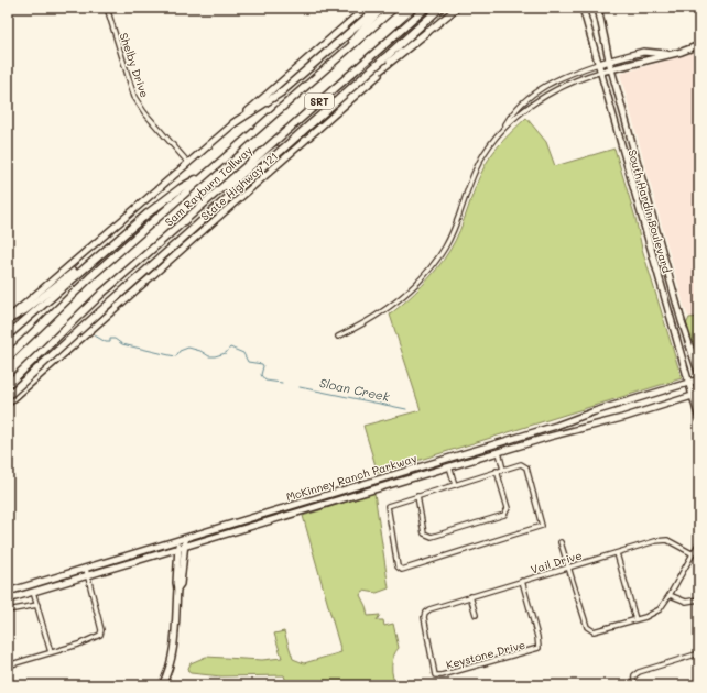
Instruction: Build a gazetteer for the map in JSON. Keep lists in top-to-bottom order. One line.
{"streets":{"highway":["SRT","Sam Rayburn Tollway"],"main road":["State Highway 121","South Hardin Boulevard","McKinney Ranch Parkway"],"street":["Shelby Drive","Vail Drive","Keystone Drive"]},"crossings":[["South Hardin Boulevard","McKinney Ranch Parkway"],["Vail Drive","Keystone Drive"]],"water":["Sloan Creek"]}
